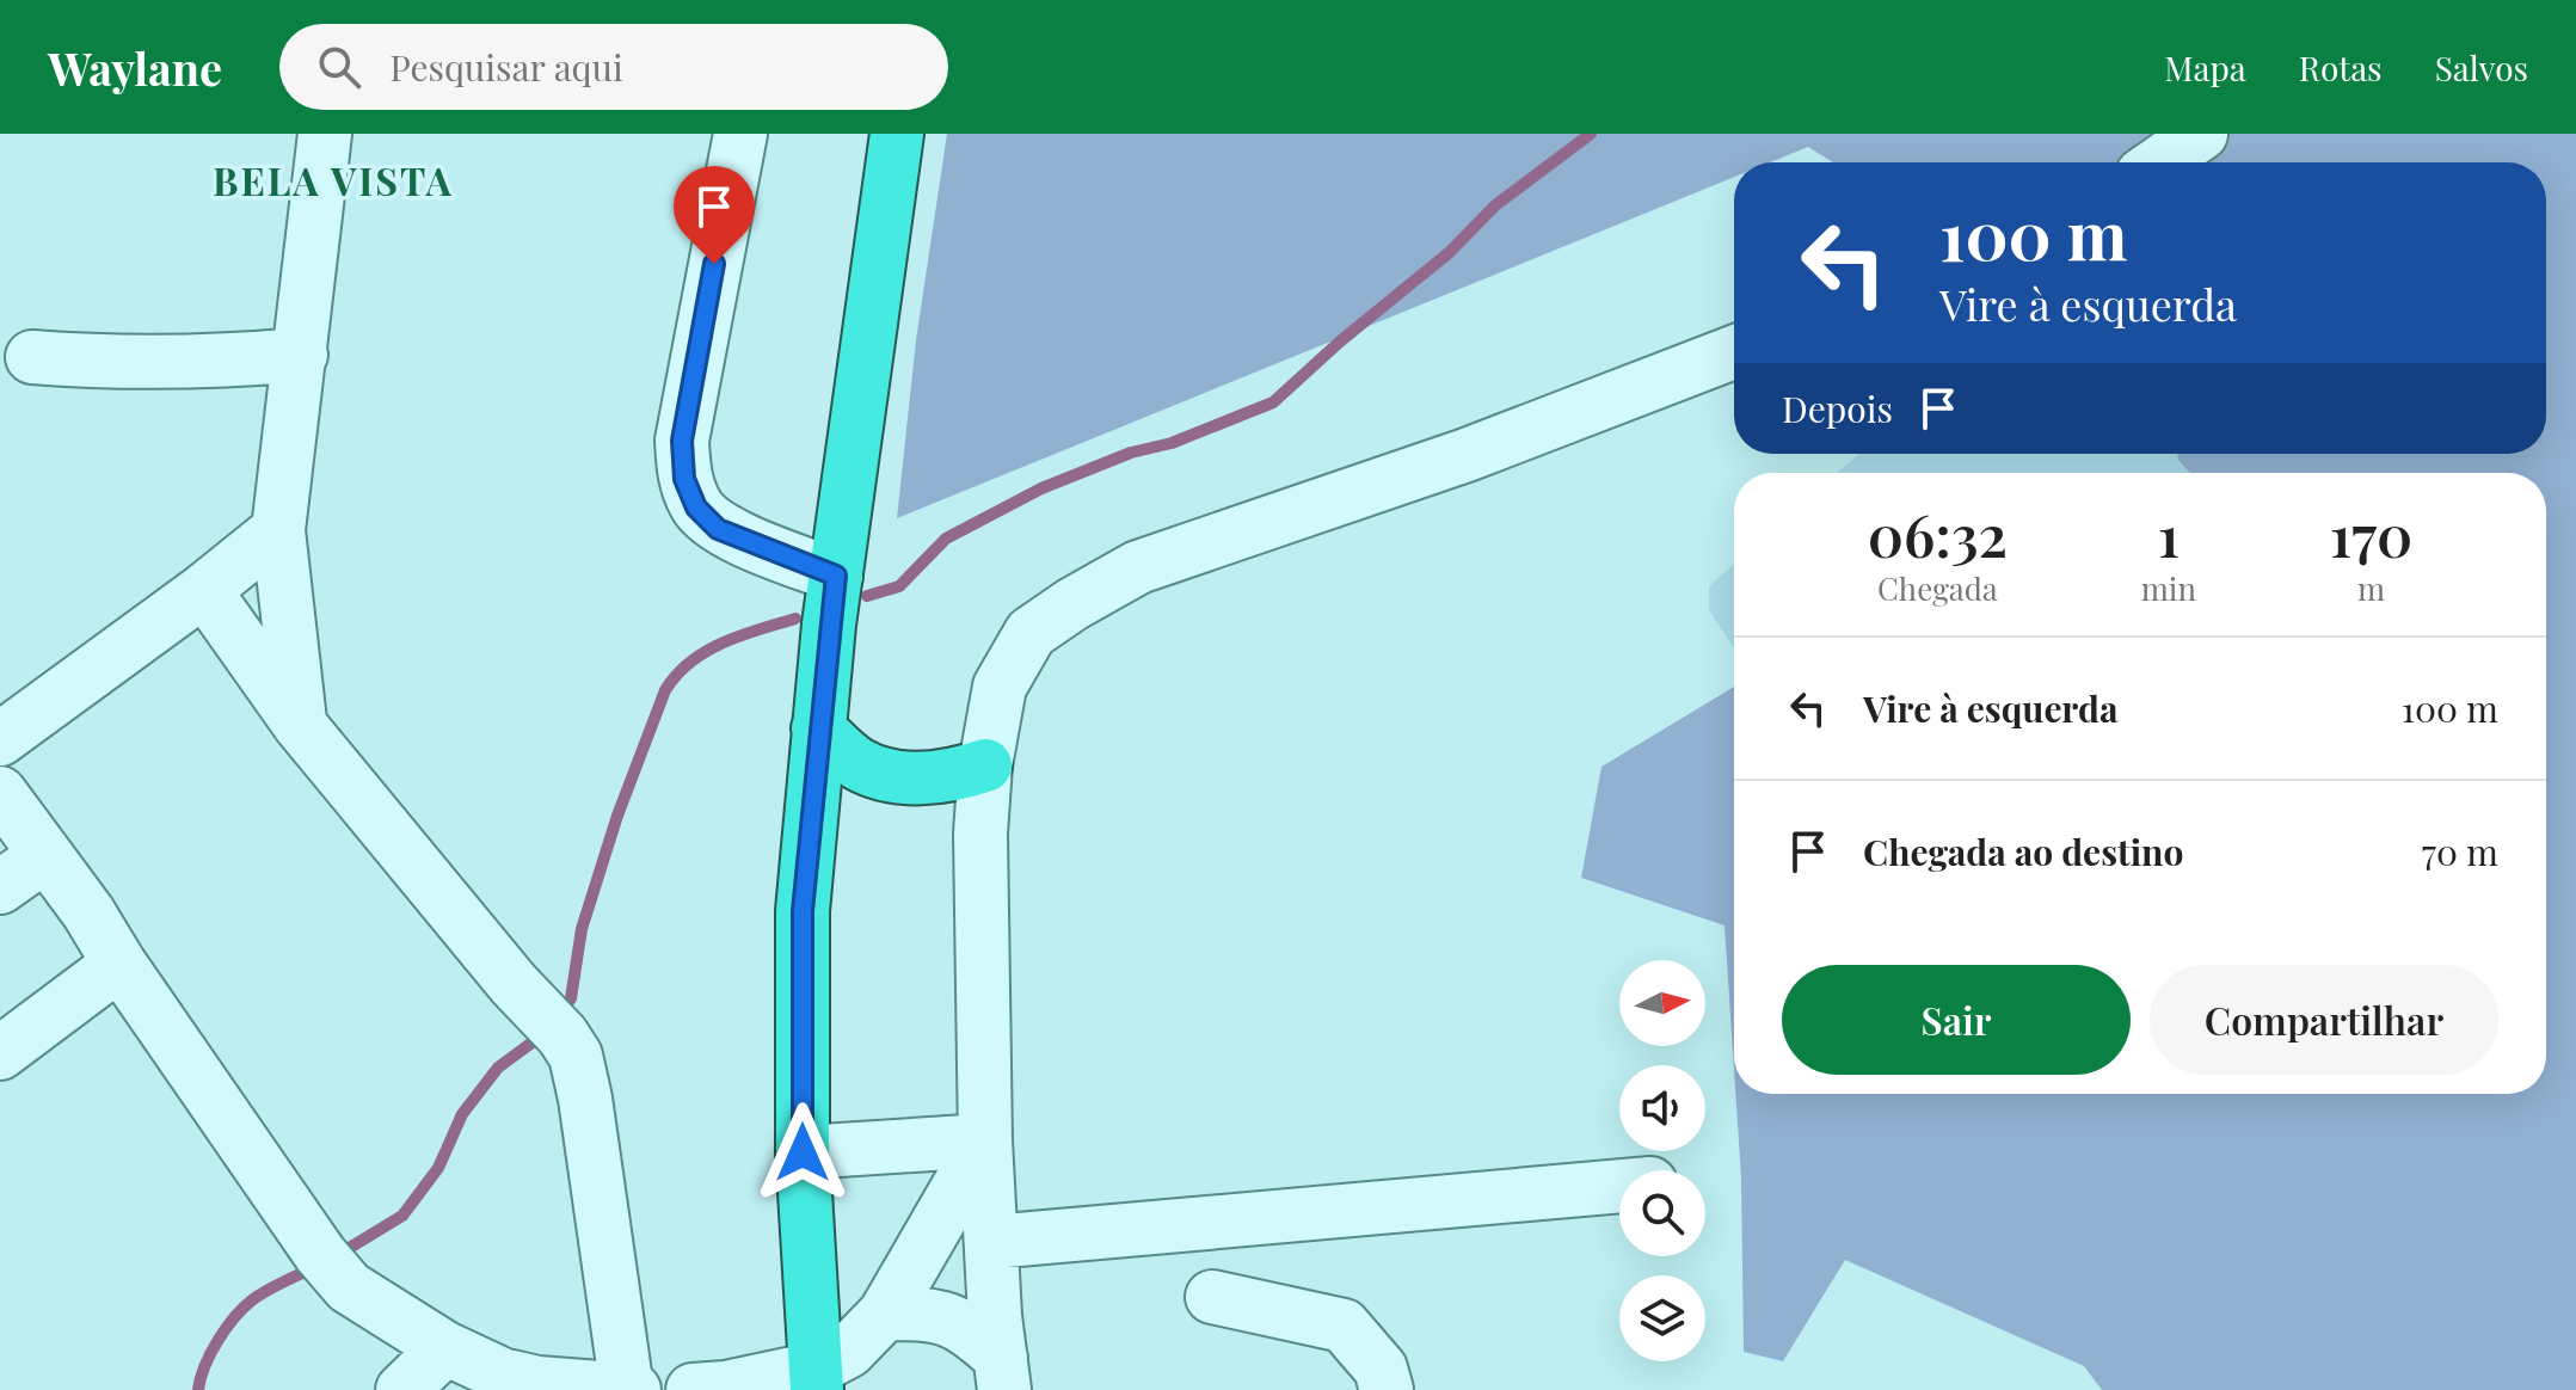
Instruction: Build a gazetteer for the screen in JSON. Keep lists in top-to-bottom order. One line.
{"districts":["BELA VISTA"],"north":"right","page":{"header":"Waylane","search":"Pesquisar aqui","nav":["Mapa","Rotas","Salvos"],"turn":["100 m","Vire à esquerda"],"then":"Depois","eta":["06:32","Chegada","1","min","170","m"],"list":[{"name":"Vire à esquerda","value":"100 m"},{"name":"Chegada ao destino","value":"70 m"}],"buttons":["Sair","Compartilhar"]}}
